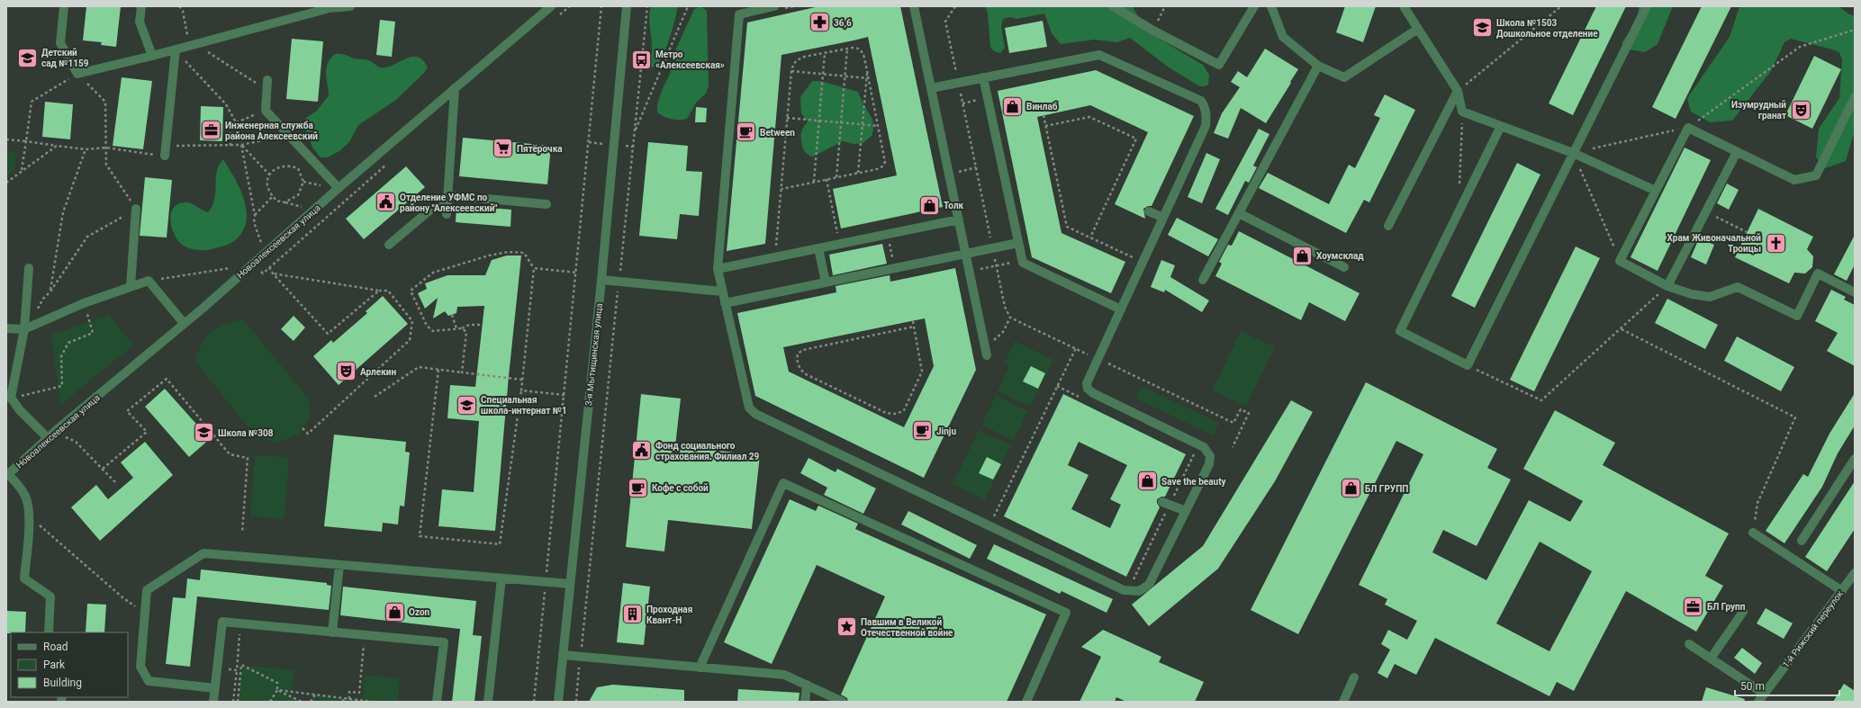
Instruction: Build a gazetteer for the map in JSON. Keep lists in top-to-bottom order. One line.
{"streets":{"street":["Новоалексеевская улица","3-я Мытищинская улица","1-й Рижский переулок"]},"places":{"pharmacy":["36,6"],"school or university":["Школа №1503 Дошкольное отделение","Детский сад №1159","Специальная школа-интернат №1","Школа №308"],"bus stop":["Метро «Алексеевская»"],"shop":["Винлаб","Толк","Хоумсклад","Save the beauty","БЛ ГРУПП","Ozon"],"theatre":["Изумрудный гранат","Арлекин"],"office":["Инженерная служба района Алексеевский","БЛ Групп"],"cafe":["Between","Jinju","Кофе с собой"],"supermarket":["Пятёрочка"],"public building":["Отделение УФМС по району \"Алексеевский\"","Фонд социального страхования. Филиал 29"],"church":["Храм Живоначальной Троицы"],"building":["Проходная Квант-Н"],"place":["Павшим в Великой Отечественной войне"]},"legend":["Road","Park","Building"],"scale_bar":"50 m"}
